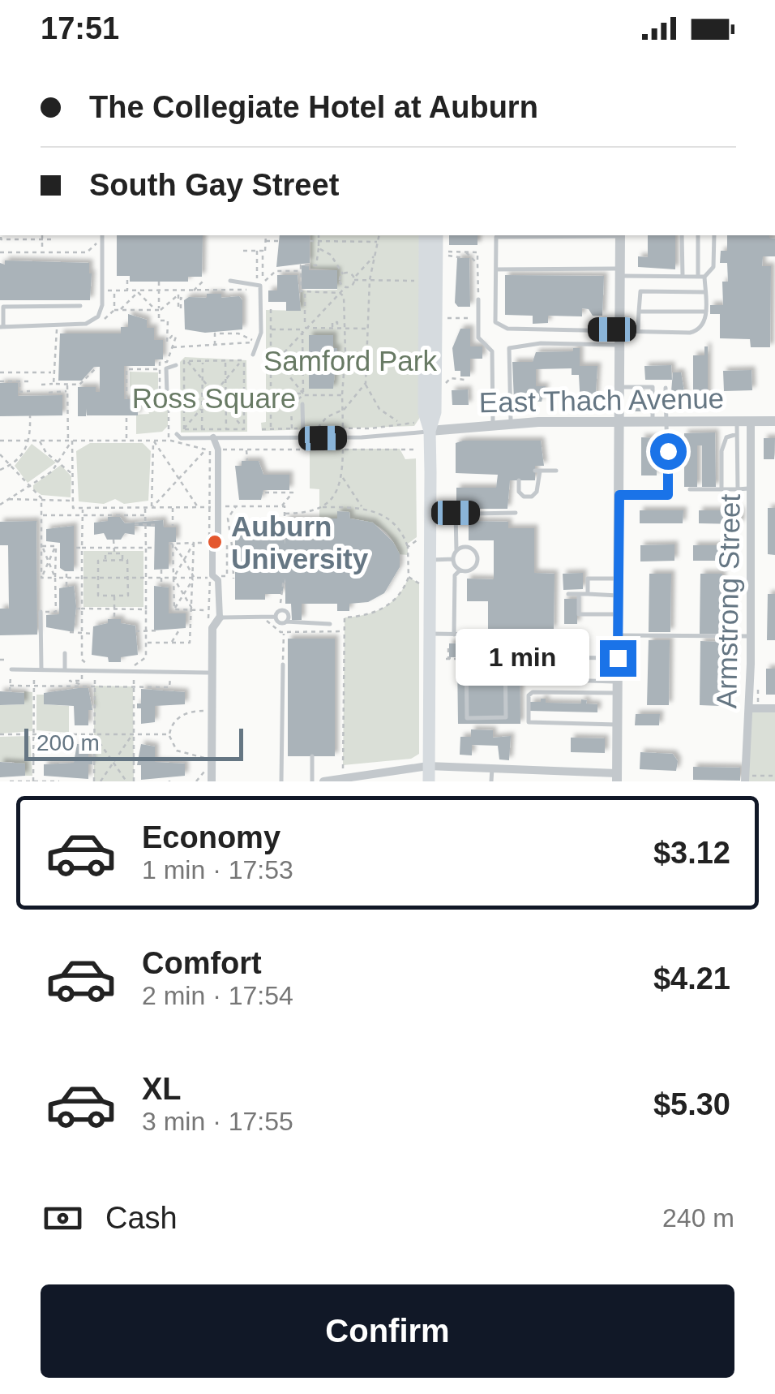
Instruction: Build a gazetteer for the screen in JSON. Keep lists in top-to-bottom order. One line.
{"streets":{"street":["East Thach Avenue","Armstrong Street"]},"crossings":[["East Thach Avenue","Armstrong Street"]],"parks":["Samford Park","Ross Square"],"places":["Auburn University"],"scale_bar":"200 m","page":{"status":"17:51","banner":["The Collegiate Hotel at Auburn","South Gay Street"],"bubble":"1 min","scale":"200 m","list":[{"name":"Economy","note":"1 min · 17:53","value":"$3.12"},{"name":"Comfort","note":"2 min · 17:54","value":"$4.21"},{"name":"XL","note":"3 min · 17:55","value":"$5.30"}],"pay":["Cash","240 m"],"buttons":"Confirm"}}
